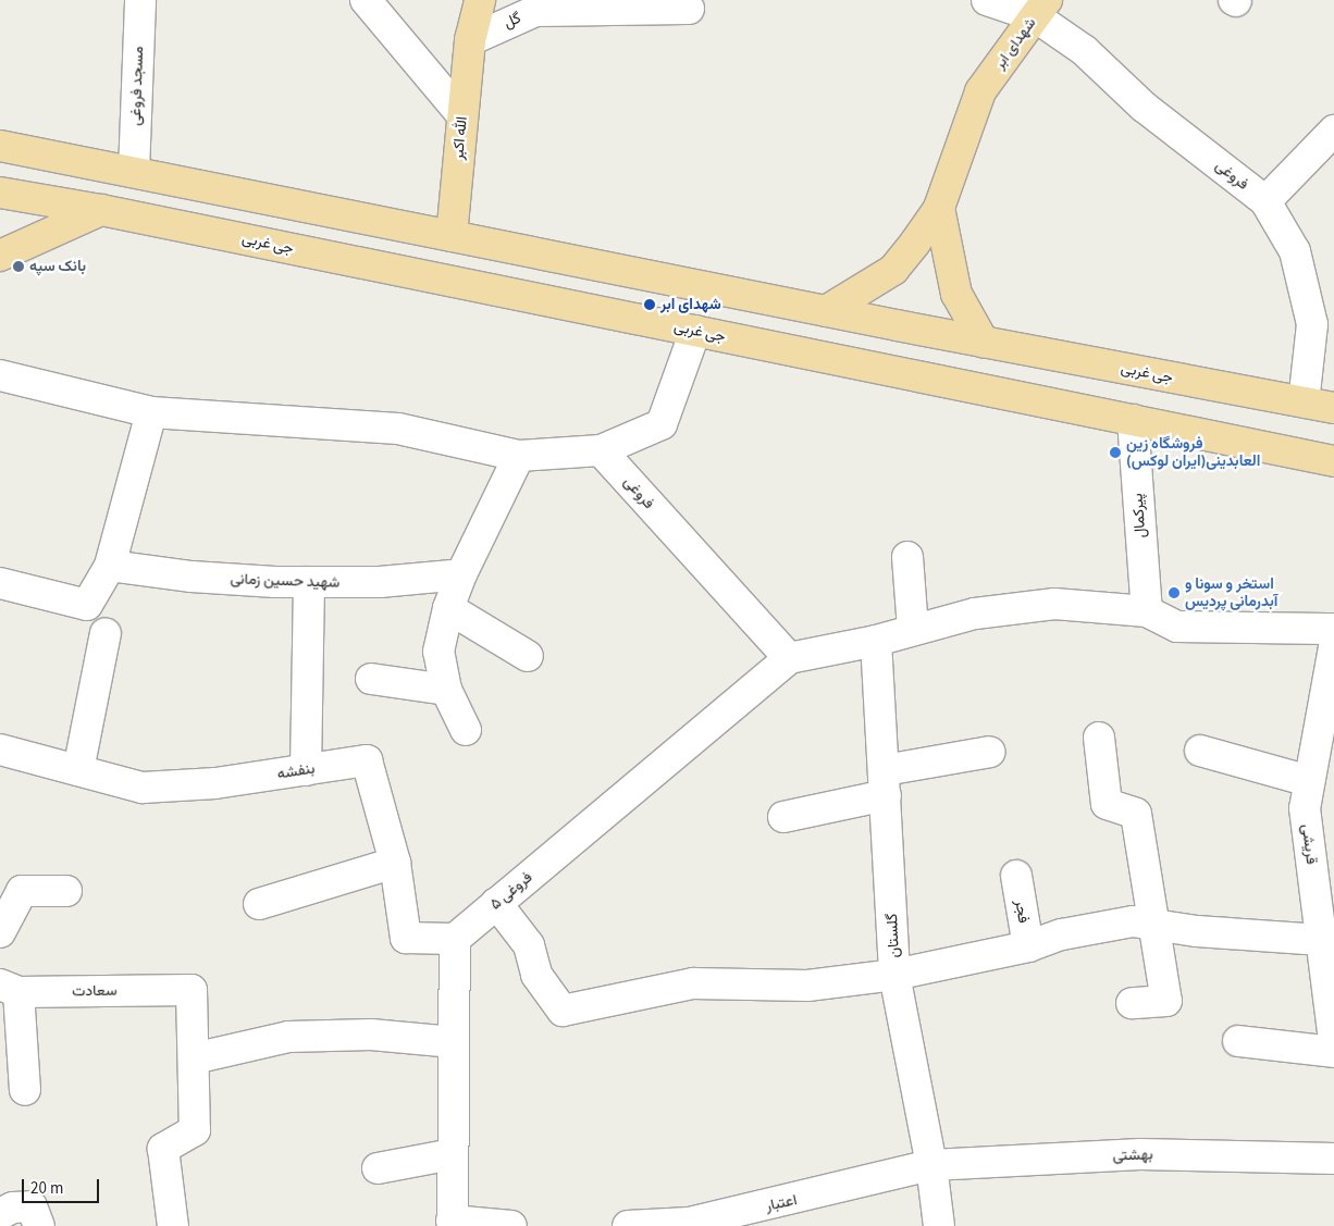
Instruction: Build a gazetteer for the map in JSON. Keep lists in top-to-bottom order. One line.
{"streets":{"main road":["شهدای ابر","الله اکبر","جی غربی"],"street":["گل","مسجد فروغی","فروغی","پیرکمال","شهید حسین زمانی","بنفشه","قریشی","فروغی ۵","فجر","گلستان","سعادت","بهشتی","اعتبار"]},"crossings":[["گل","الله اکبر"],["شهدای ابر","فروغی"],["مسجد فروغی","جی غربی"],["الله اکبر","جی غربی"],["فروغی","جی غربی"],["فروغی","فروغی ۵"],["جی غربی","پیرکمال"],["بنفشه","فروغی ۵"],["گلستان","بهشتی"],["گلستان","اعتبار"],["بهشتی","اعتبار"]],"places":["بانک سپه","شهدای ابر","فروشگاه زین العابدینی(ایران لوکس)","استخر و سونا و آبدرمانی پردیس"],"scale_bar":"20 m"}
